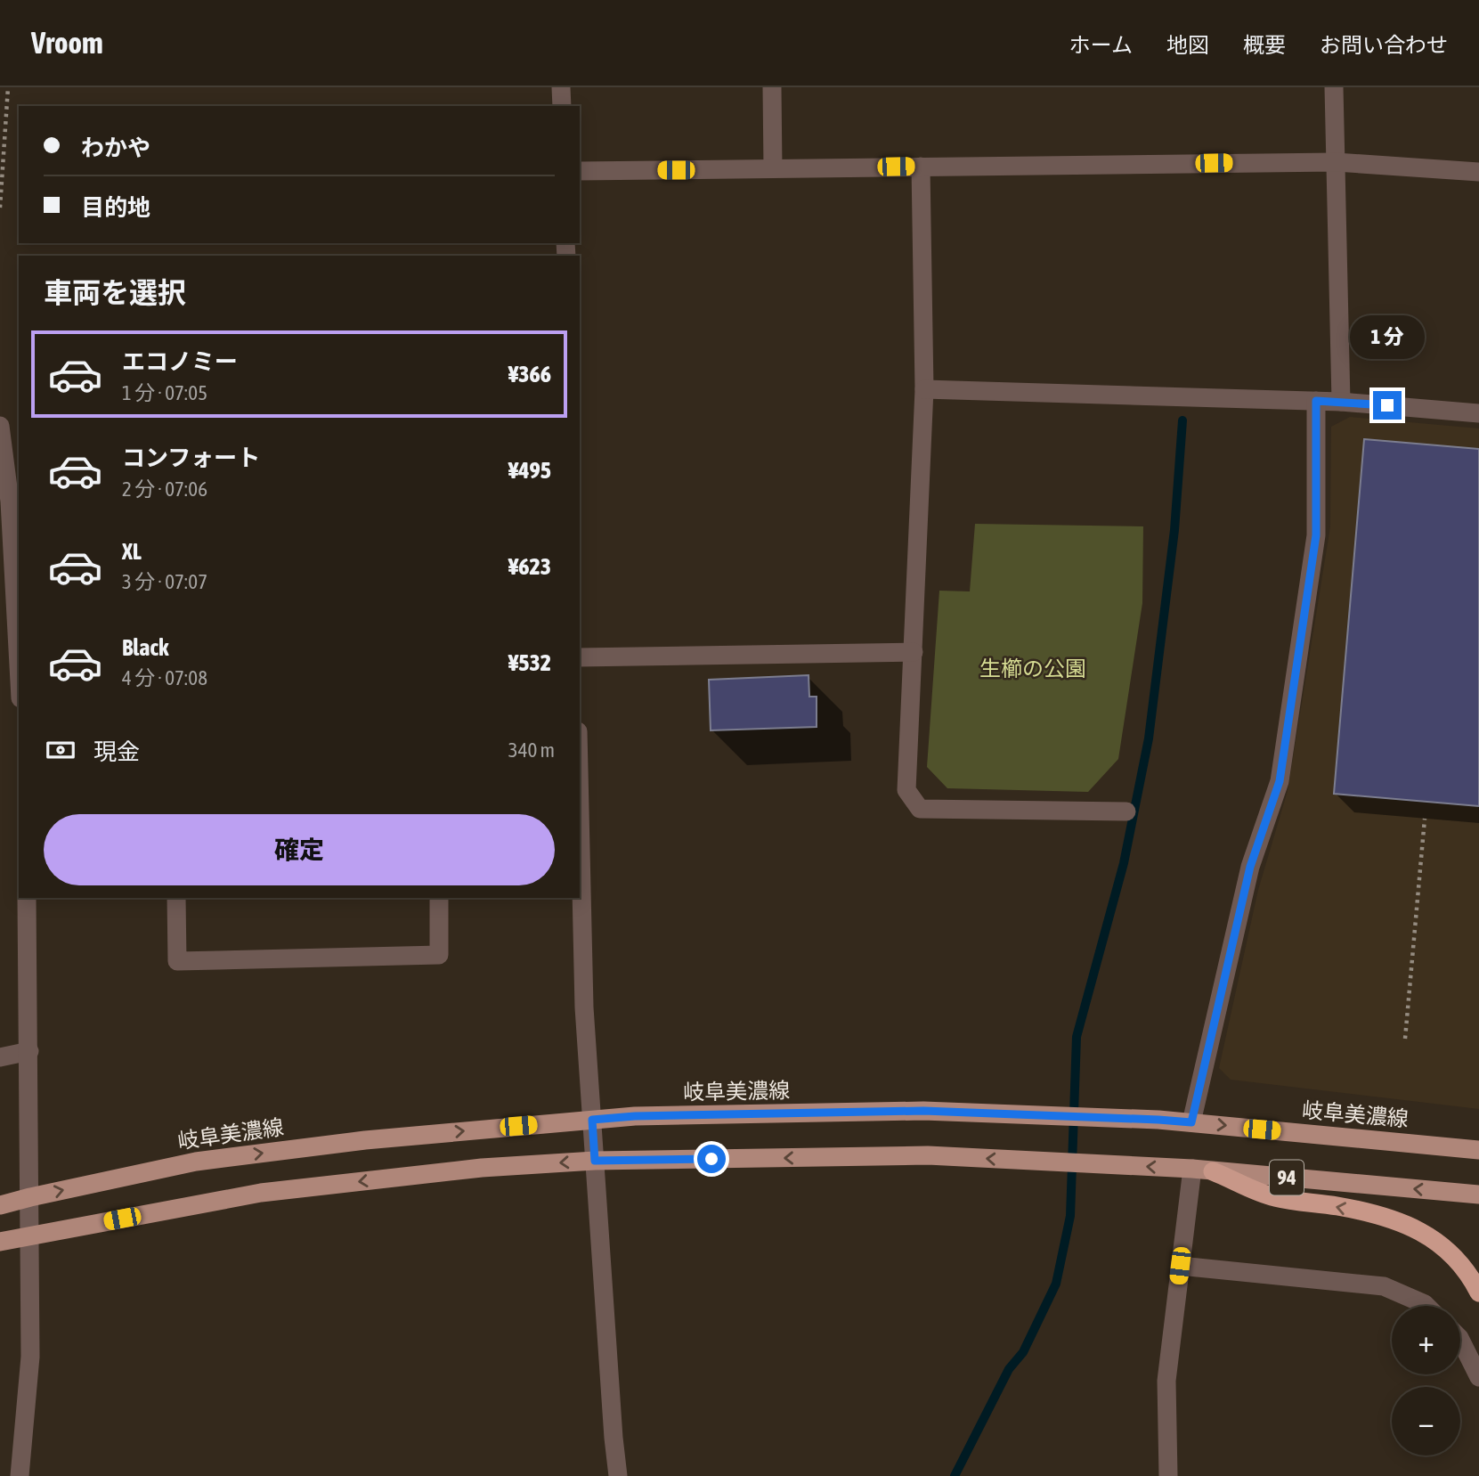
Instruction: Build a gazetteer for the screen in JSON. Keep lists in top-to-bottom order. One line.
{"streets":{"main road":["岐阜美濃線","94"]},"parks":["生櫛の公園"],"page":{"header":"Vroom","nav":["ホーム","地図","概要","お問い合わせ"],"banner":["わかや","目的地"],"heading":"車両を選択","bubble":"1 分","list":[{"name":"エコノミー","note":"1 分 · 07:05","value":"¥366"},{"name":"コンフォート","note":"2 分 · 07:06","value":"¥495"},{"name":"XL","note":"3 分 · 07:07","value":"¥623"},{"name":"Black","note":"4 分 · 07:08","value":"¥532"}],"pay":["現金","340 m"],"buttons":"確定","map_buttons":["+","−"]}}
